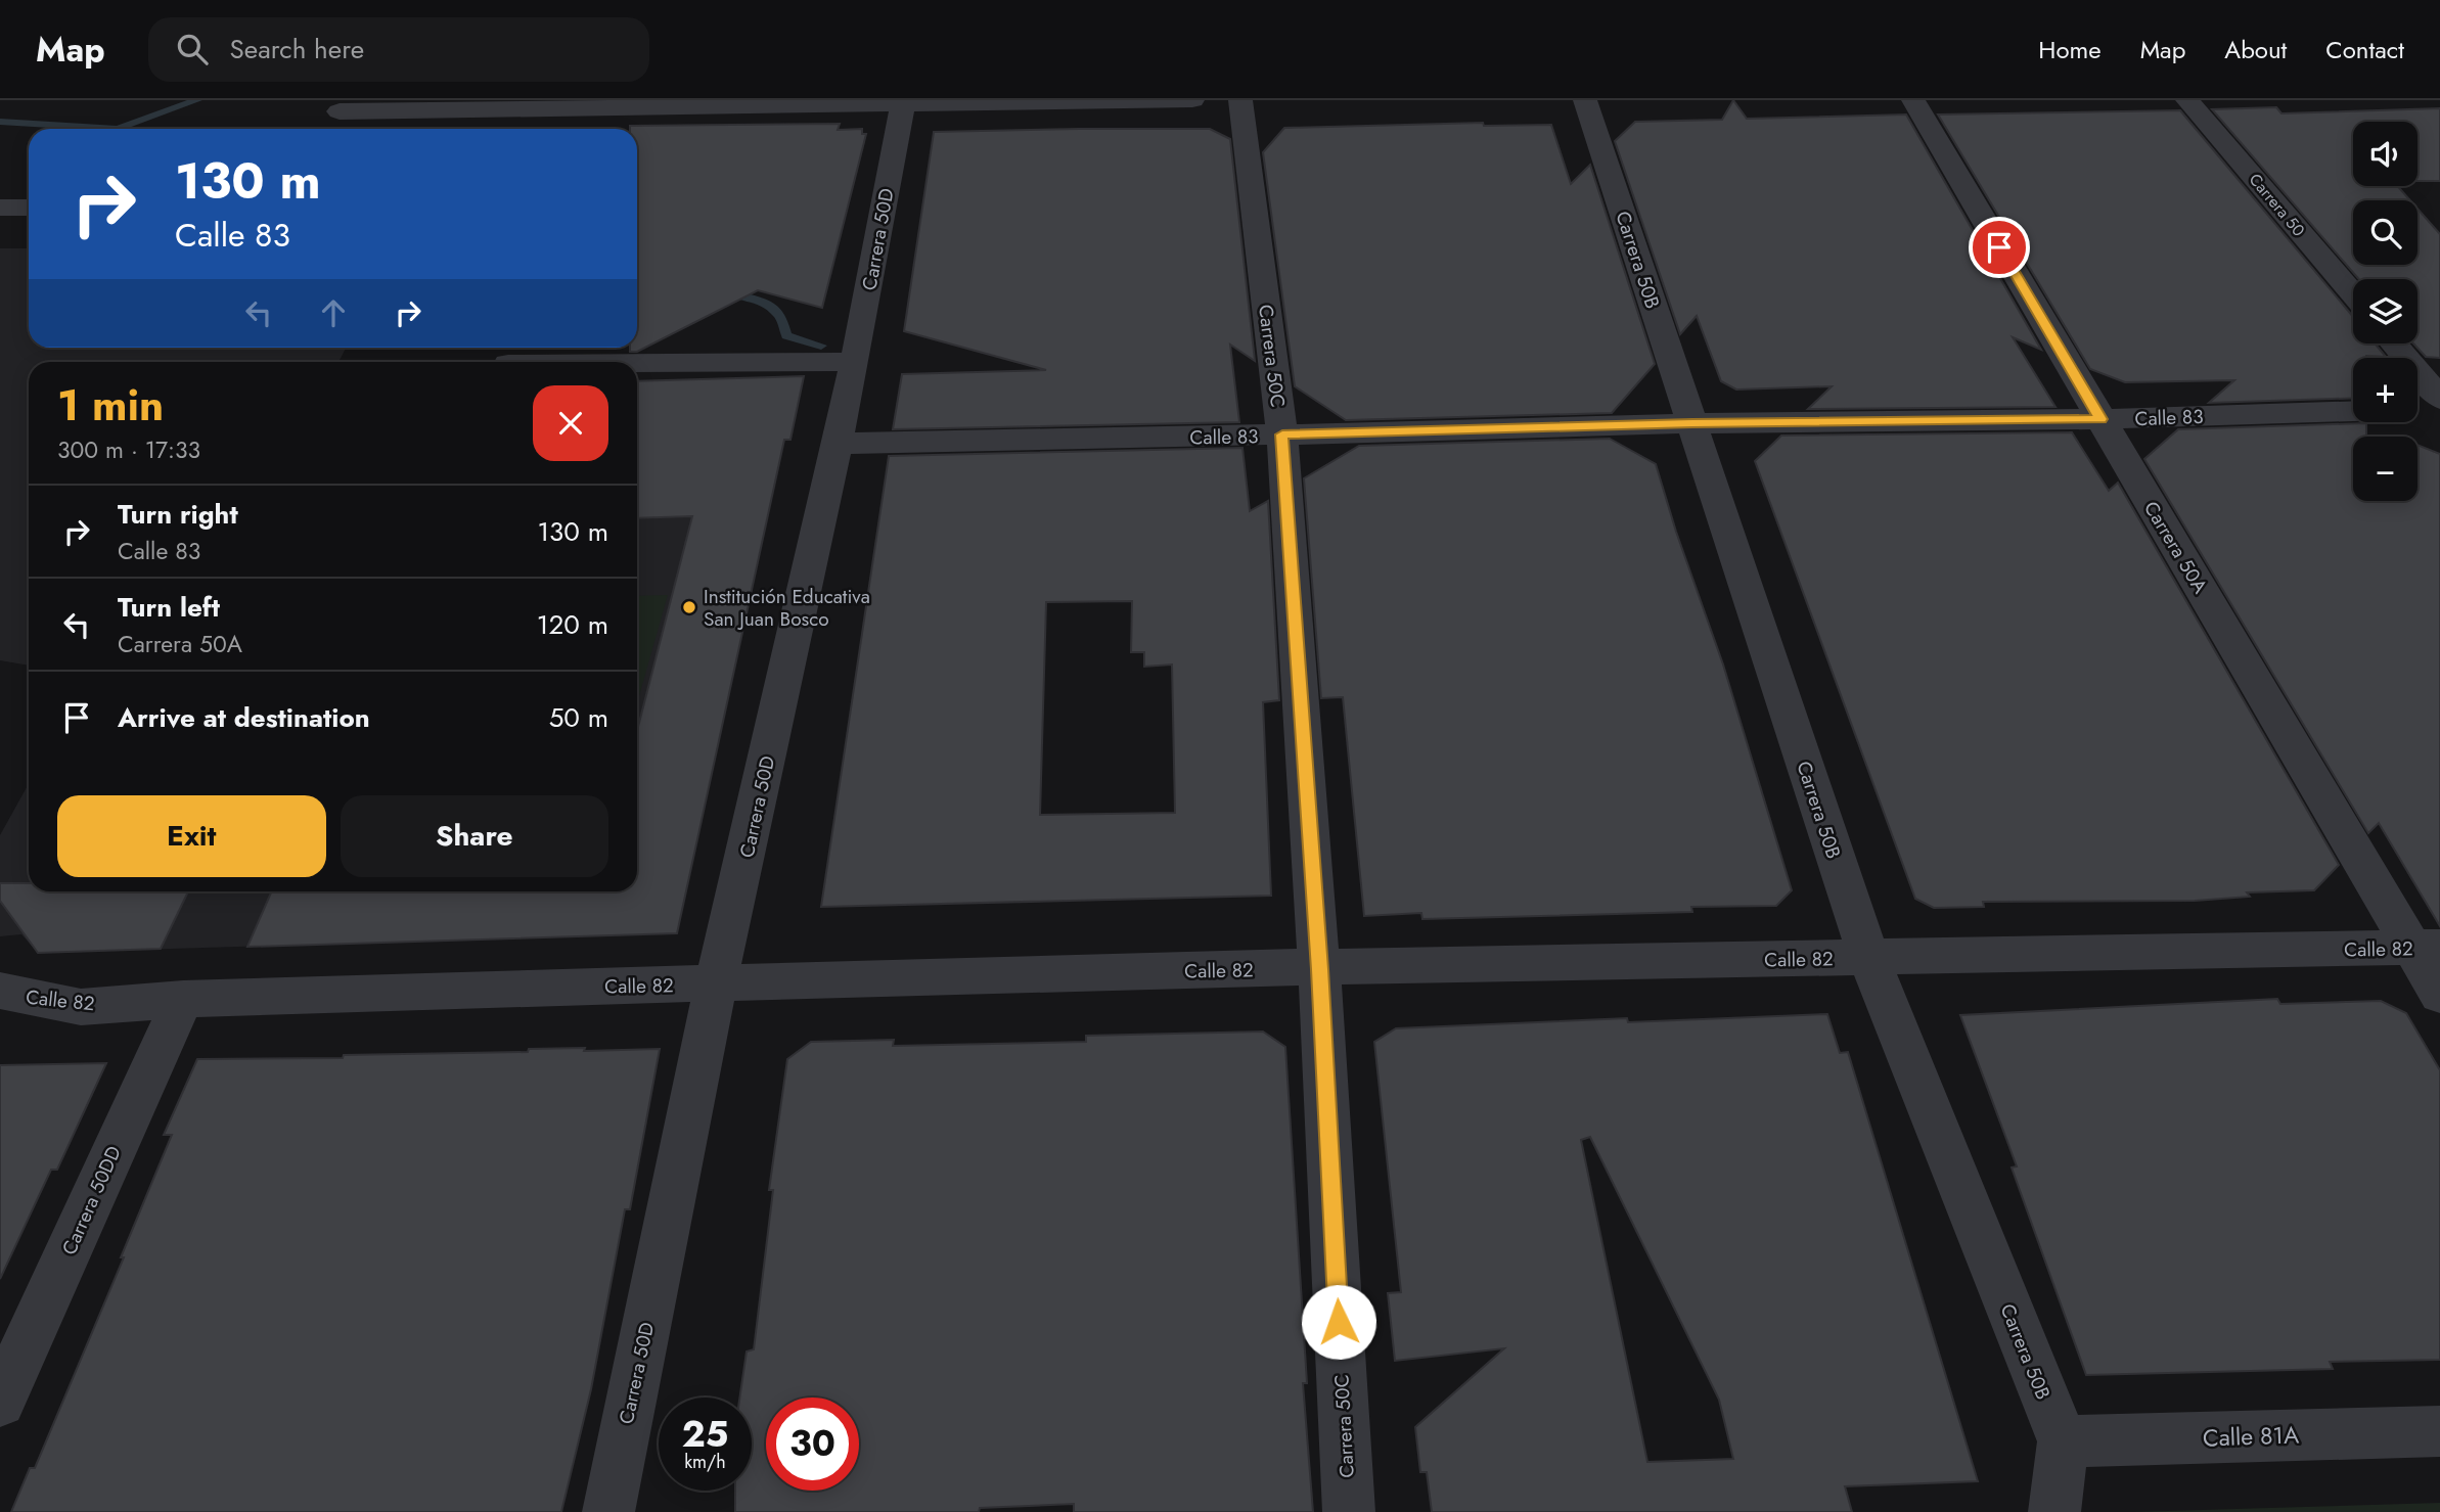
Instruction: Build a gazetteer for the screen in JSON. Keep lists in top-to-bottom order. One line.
{"streets":{"street":["Carrera 50","Carrera 50D","Carrera 50B","Carrera 50C","Calle 83","Carrera 50A","Calle 82","Carrera 50DD","Calle 81A"]},"crossings":[["Carrera 50D","Calle 83"],["Carrera 50D","Calle 82"],["Carrera 50B","Calle 83"],["Carrera 50B","Calle 82"],["Carrera 50B","Calle 81A"],["Carrera 50C","Calle 83"],["Carrera 50C","Calle 82"],["Calle 83","Carrera 50A"],["Carrera 50A","Calle 82"],["Calle 82","Carrera 50DD"]],"places":["Institución Educativa San Juan Bosco"],"page":{"header":"Map","search":"Search here","nav":["Home","Map","About","Contact"],"map_buttons":["+","−"],"turn":["130 m","Calle 83"],"heading":["1 min","300 m · 17:33"],"list":[{"name":"Turn right","note":"Calle 83","value":"130 m"},{"name":"Turn left","note":"Carrera 50A","value":"120 m"},{"name":"Arrive at destination","value":"50 m"}],"buttons":["Exit","Share"],"speed":"25 km/h","limit":"30"}}
